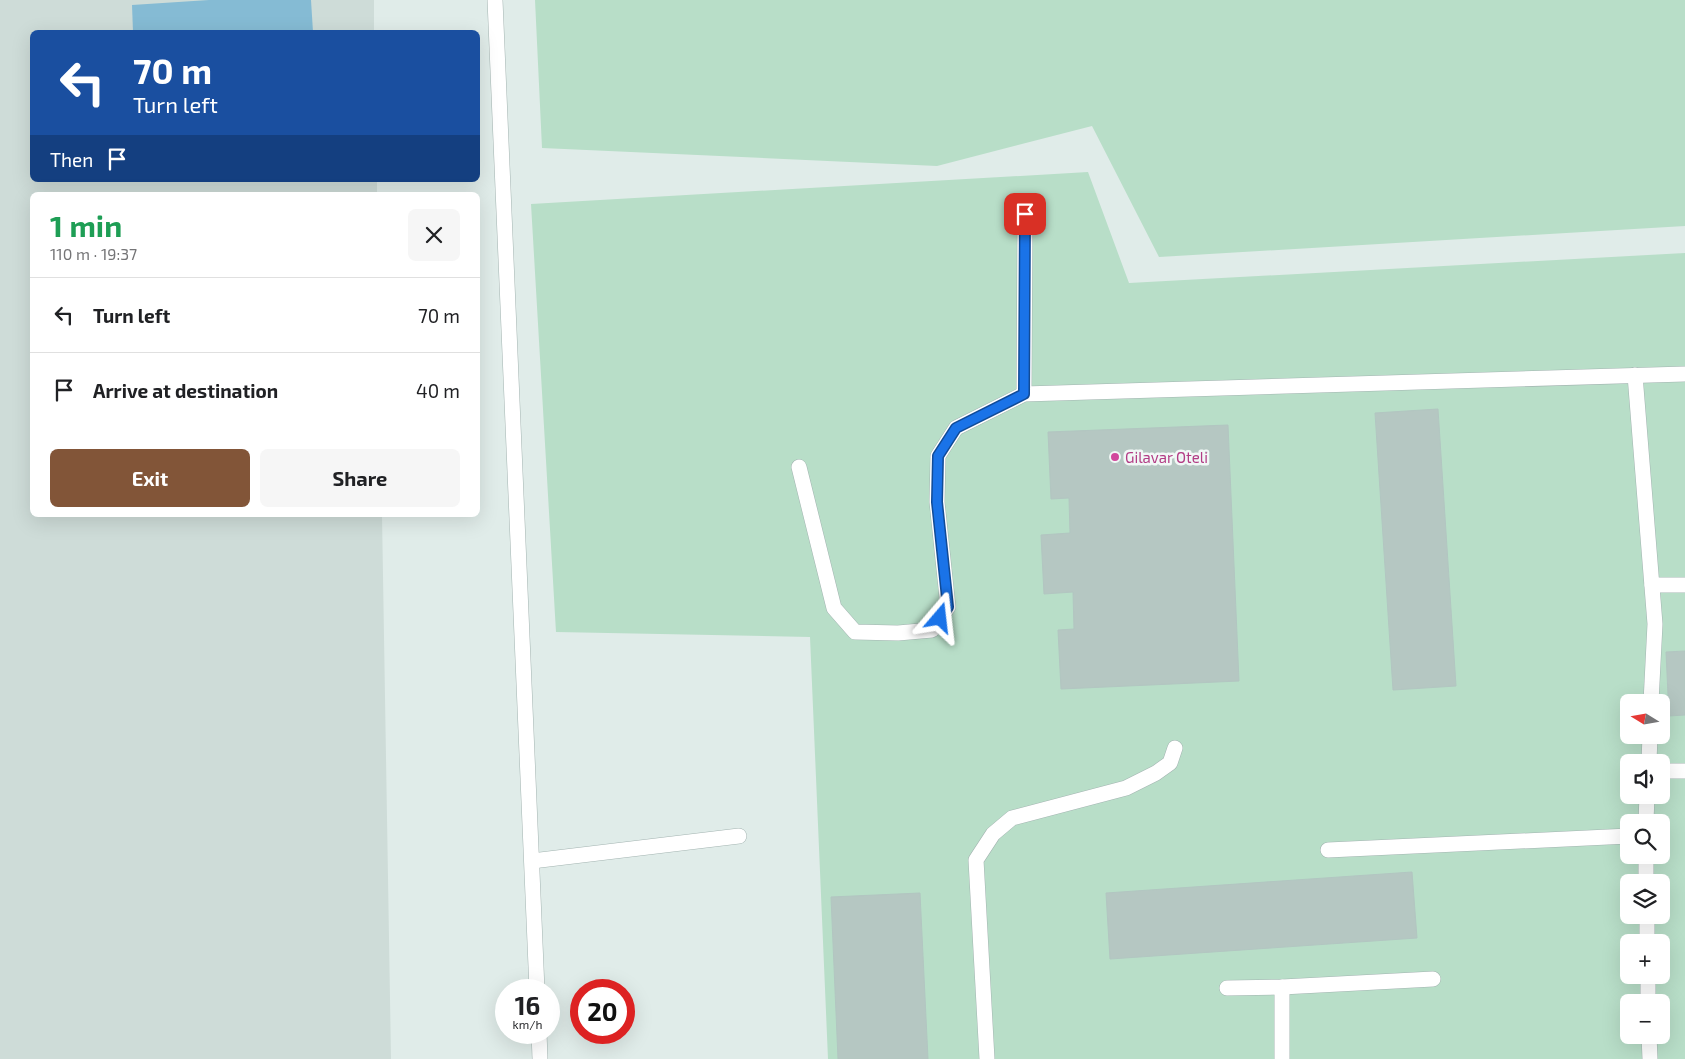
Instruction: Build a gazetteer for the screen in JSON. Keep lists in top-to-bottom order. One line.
{"places":["Gilavar Oteli"],"north":"left","page":{"turn":["70 m","Turn left"],"then":"Then","heading":["1 min","110 m · 19:37"],"list":[{"name":"Turn left","value":"70 m"},{"name":"Arrive at destination","value":"40 m"}],"buttons":["Exit","Share"],"map_buttons":["+","−"],"speed":"16 km/h","limit":"20"}}
